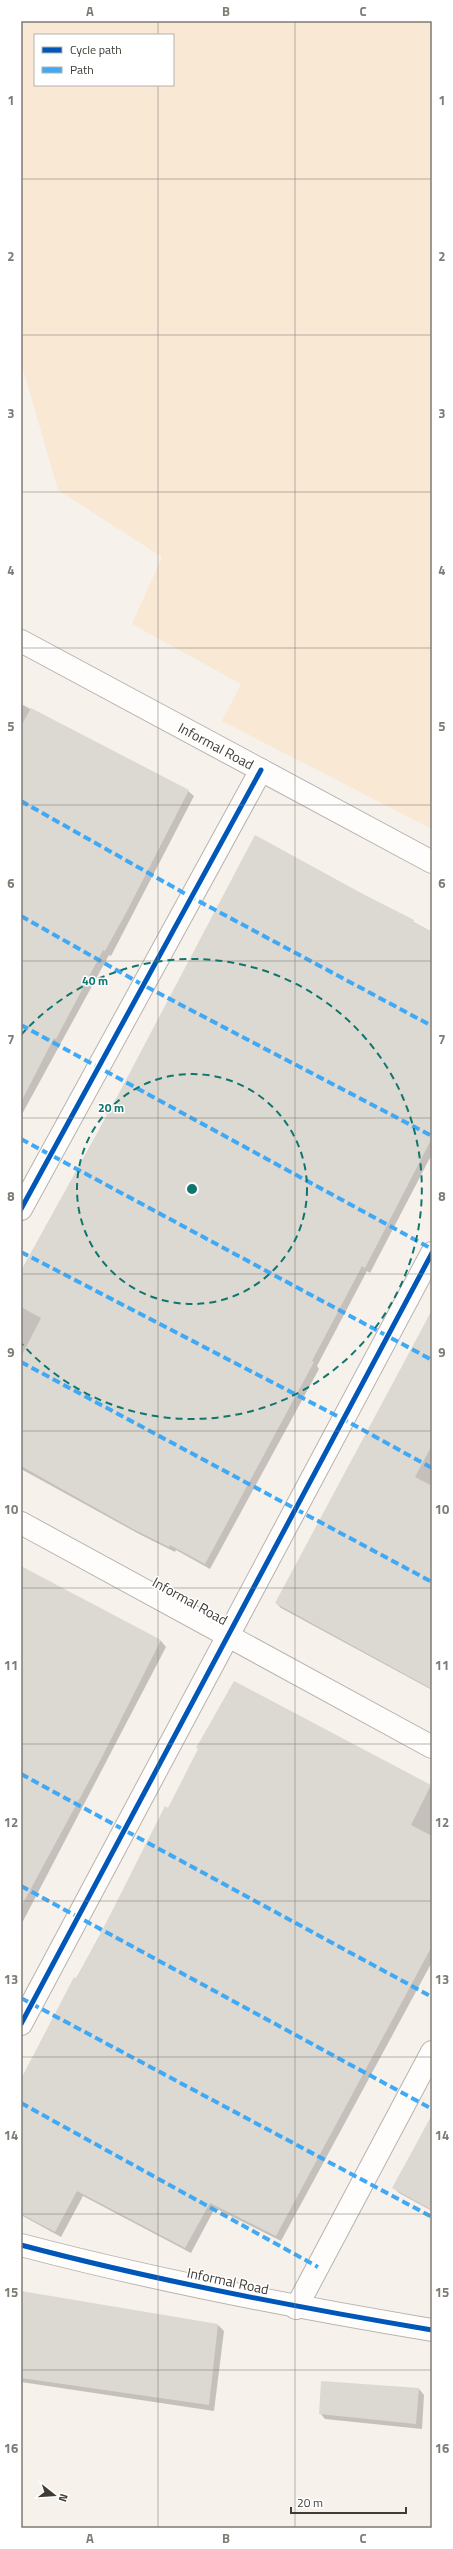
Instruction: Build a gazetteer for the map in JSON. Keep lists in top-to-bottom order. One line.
{"streets":{"street":["Informal Road"]},"legend":["Cycle path","Path"],"scale_bar":"20 m","north":"right","grid":{"columns":["A","B","C"],"rows":["1","2","3","4","5","6","7","8","9","10","11","12","13","14","15","16"]},"rings":["40 m","20 m"]}
